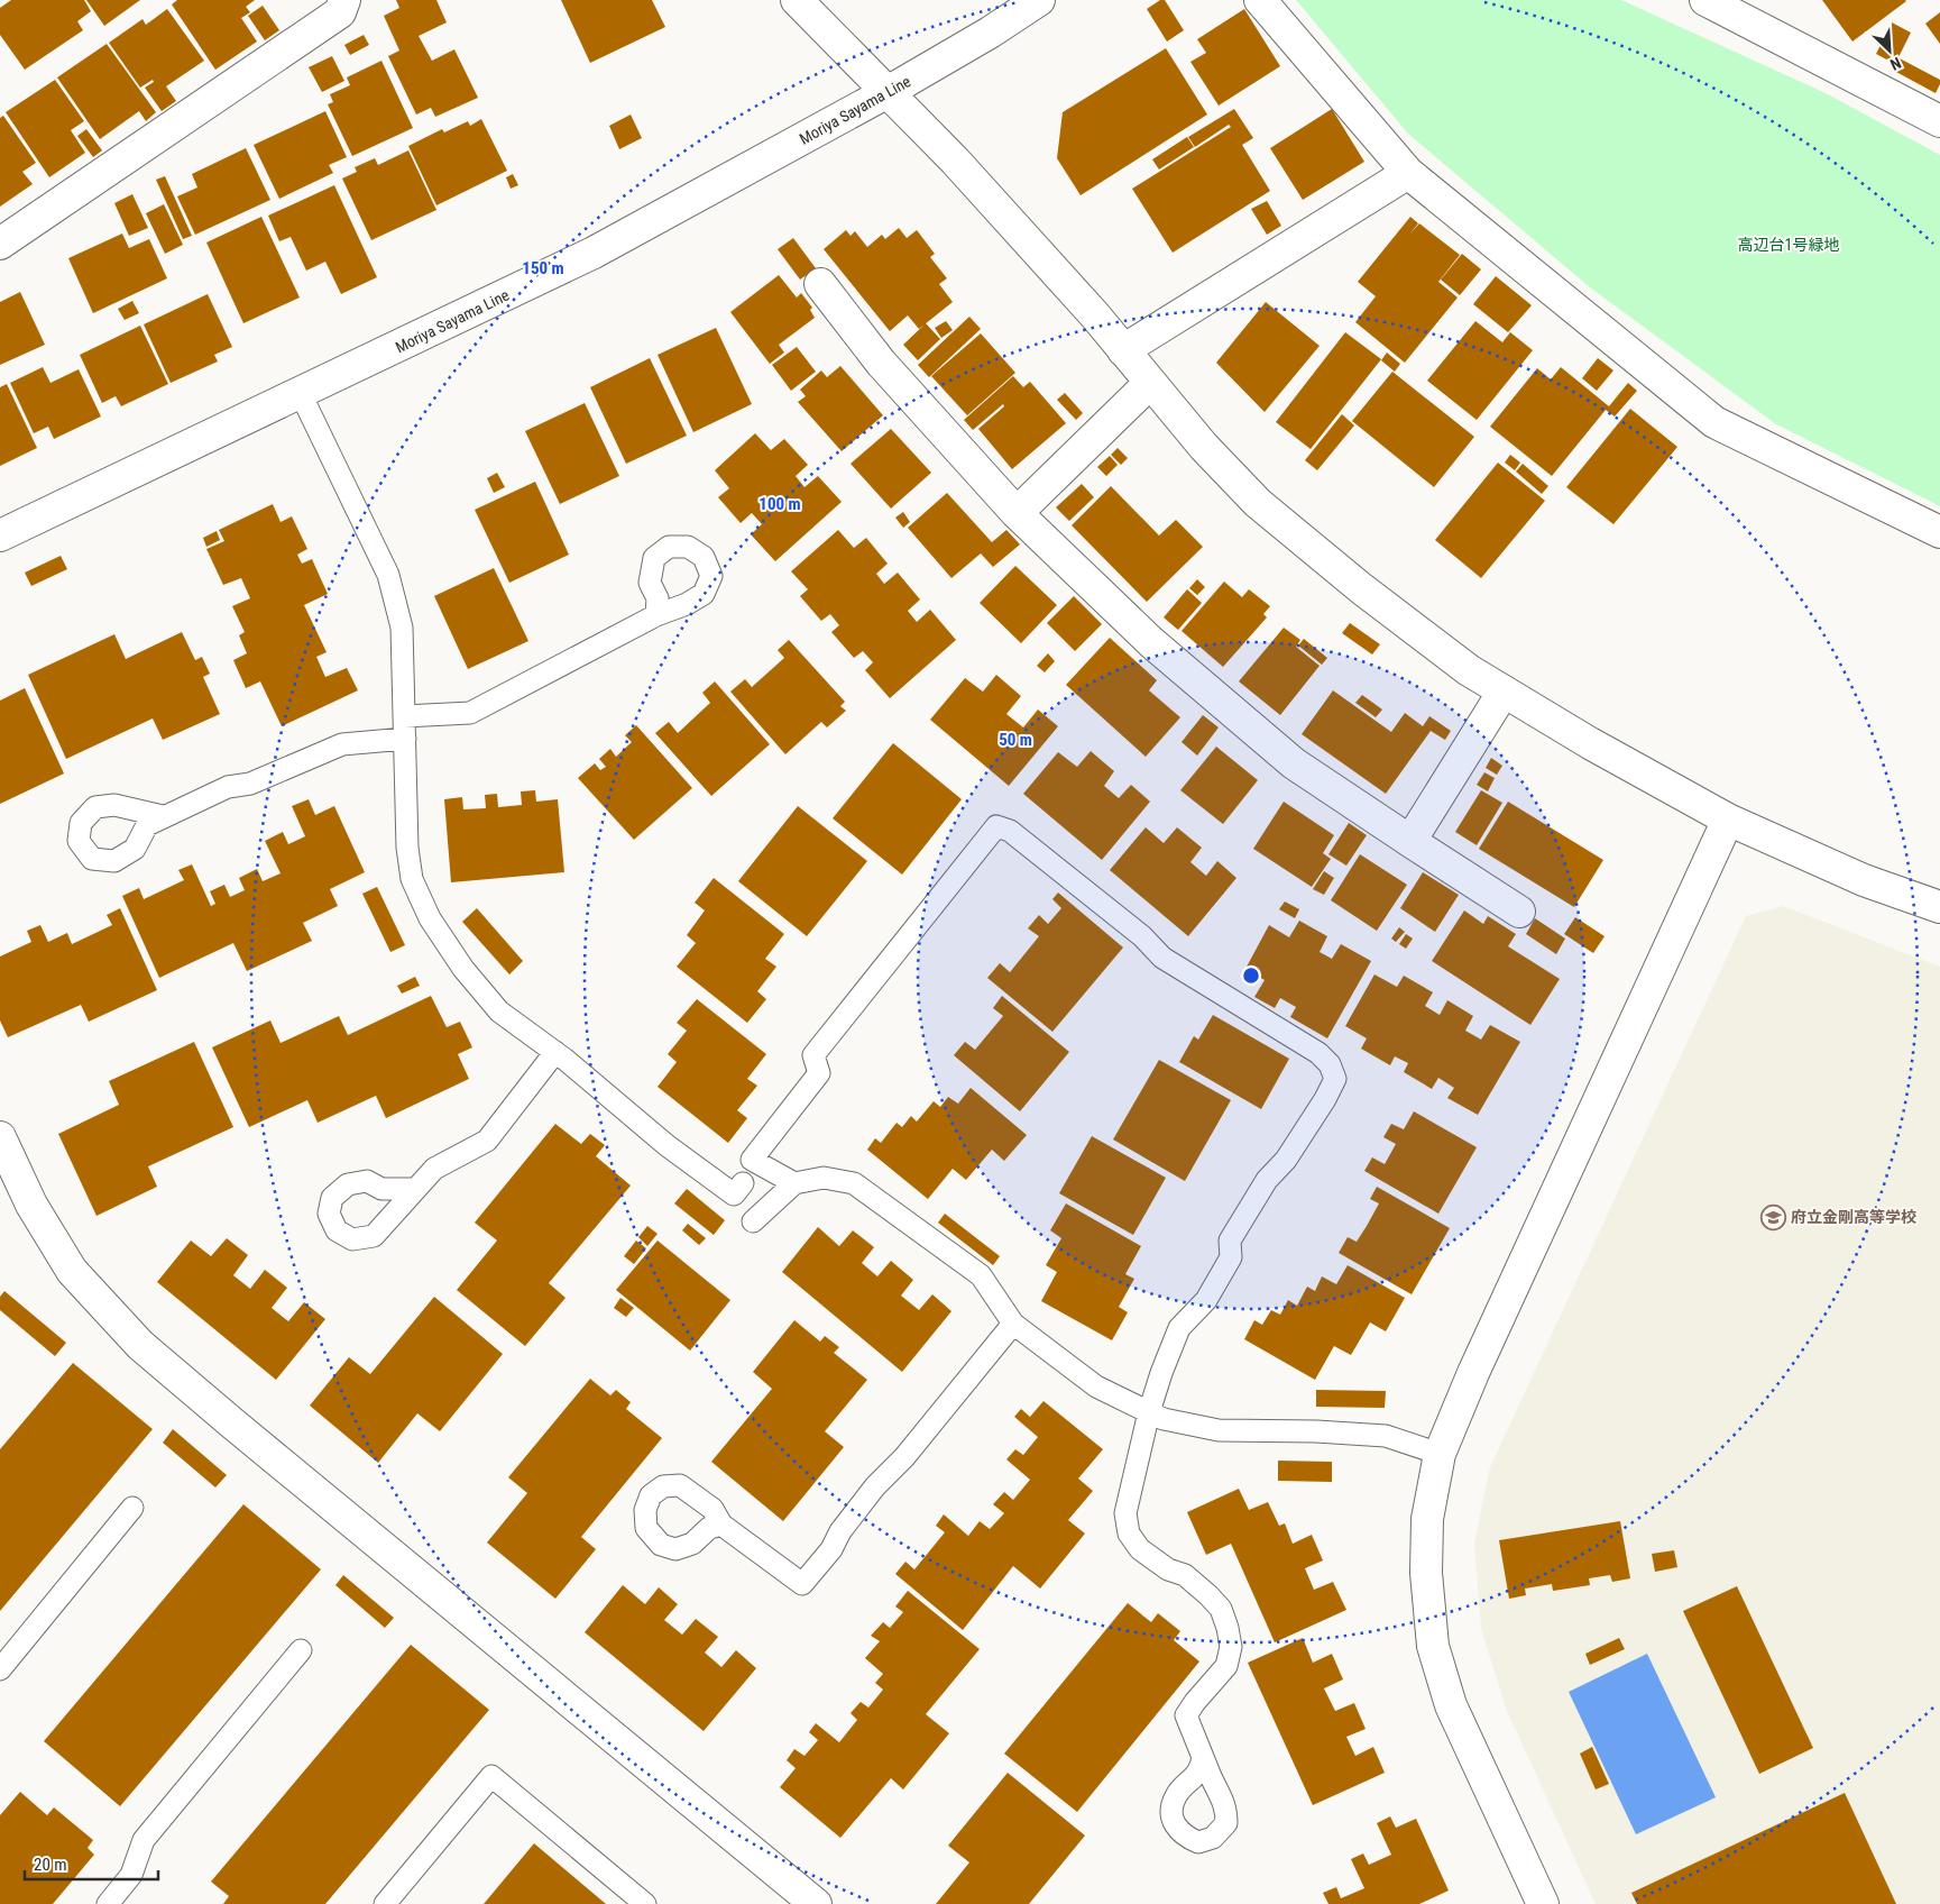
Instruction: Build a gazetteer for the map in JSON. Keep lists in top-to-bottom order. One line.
{"streets":{"street":["Moriya Sayama Line"]},"parks":["高辺台1号緑地"],"places":{"school or university":["府立金剛高等学校"]},"scale_bar":"20 m","north":"bottom right","rings":["150 m","100 m","50 m"]}
